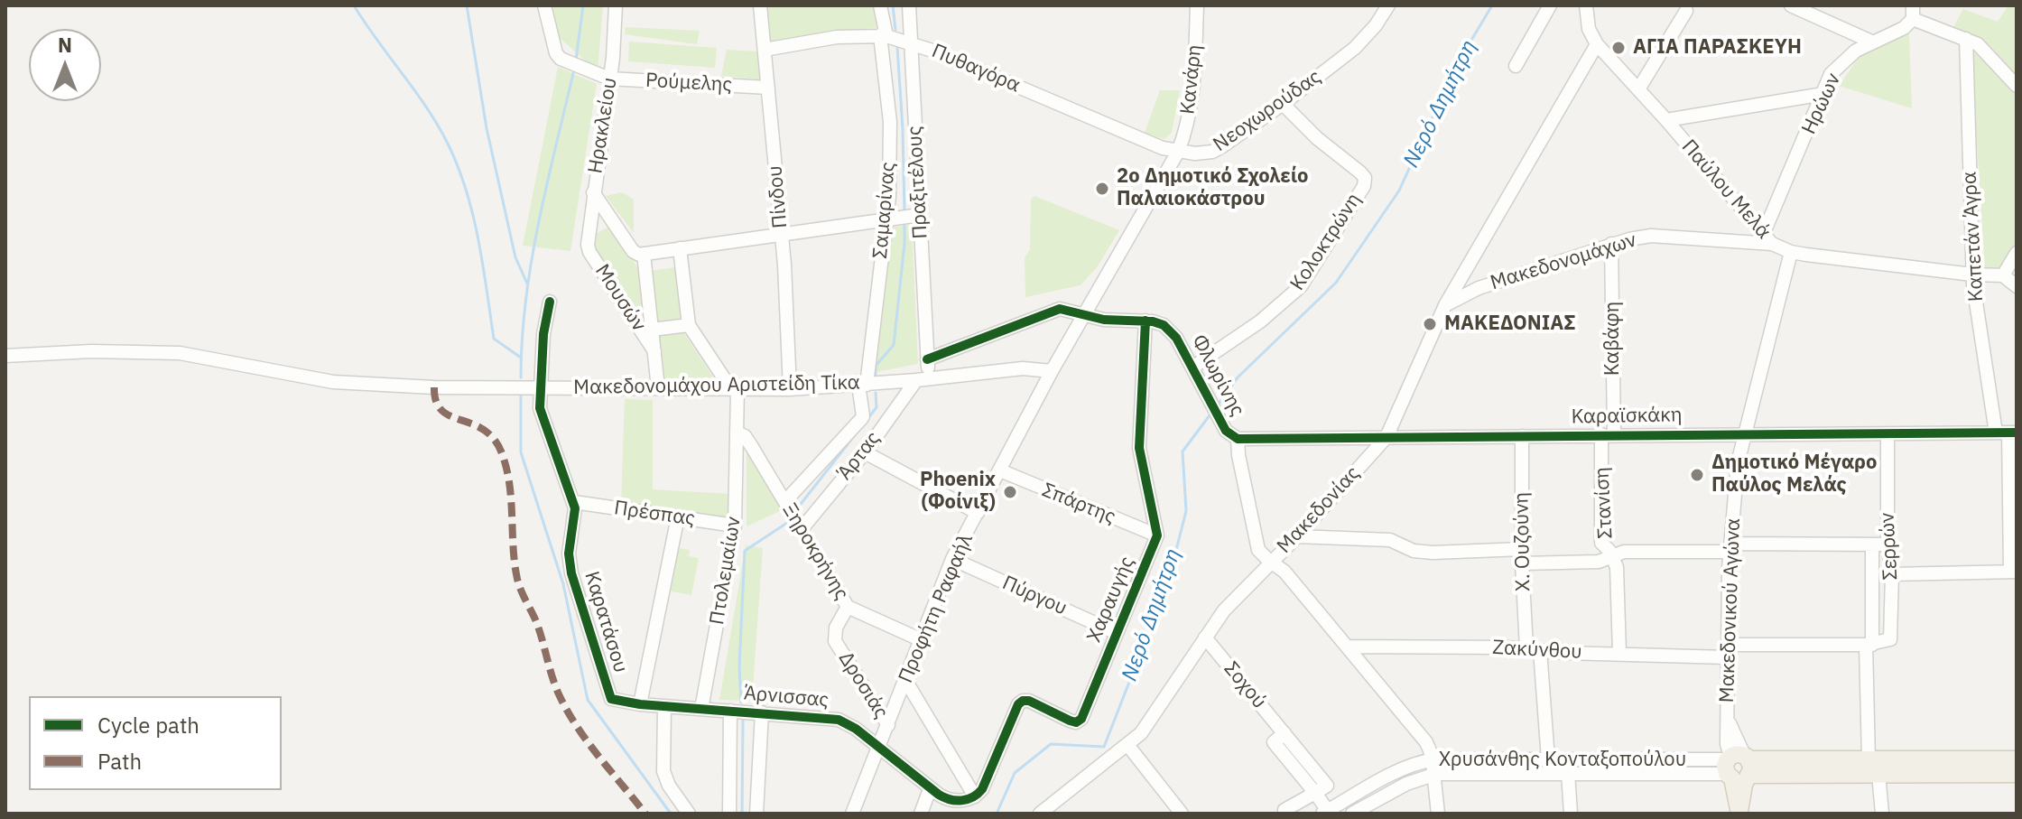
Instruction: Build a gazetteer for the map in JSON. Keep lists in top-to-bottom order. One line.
{"streets":{"main road":["Χρυσάνθης Κονταξοπούλου"],"street":["Πυθαγόρα","Κανάρη","Ρούμελης","Ηρώων","Νεοχωρούδας","Ηρακλείου","Πραξιτέλους","Παύλου Μελά","Πίνδου","Σαμαρίνας","Καπετάν Άγρα","Κολοκτρώνη","Μακεδονομάχων","Μουσών","Καβάφη","Φλωρίνης","Μακεδονομάχου Αριστείδη Τίκα","Καραϊσκάκη","Άρτας","Στανίση","Σπάρτης","Μακεδονίας","Πρέσπας","Χ. Ουζούνη","Σερρών","Ξηροκρήνης","Πτολεμαίων","Πύργου","Χαραυγής","Προφήτη Ραφαήλ","Μακεδονικού Αγώνα","Καρατάσου","Ζακύνθου","Δροσιάς","Σοχού","Άρνισσας"]},"crossings":[["Πυθαγόρα","Κανάρη"],["Πυθαγόρα","Νεοχωρούδας"],["Πυθαγόρα","Πραξιτέλους"],["Πυθαγόρα","Πίνδου"],["Πυθαγόρα","Σαμαρίνας"],["Κανάρη","Νεοχωρούδας"],["Ρούμελης","Ηρακλείου"],["Ρούμελης","Πίνδου"],["Ηρώων","Παύλου Μελά"],["Ηρώων","Μακεδονομάχων"],["Νεοχωρούδας","Κολοκτρώνη"],["Ηρακλείου","Μουσών"],["Παύλου Μελά","Καπετάν Άγρα"],["Παύλου Μελά","Μακεδονομάχων"],["Παύλου Μελά","Μακεδονίας"],["Παύλου Μελά","Μακεδονικού Αγώνα"],["Πίνδου","Μακεδονομάχου Αριστείδη Τίκα"],["Σαμαρίνας","Μακεδονομάχου Αριστείδη Τίκα"],["Σαμαρίνας","Άρτας"],["Καπετάν Άγρα","Καραϊσκάκη"],["Κολοκτρώνη","Φλωρίνης"],["Μακεδονομάχων","Καβάφη"],["Μακεδονομάχων","Μακεδονίας"],["Μουσών","Μακεδονομάχου Αριστείδη Τίκα"],["Καβάφη","Καραϊσκάκη"],["Καβάφη","Στανίση"],["Φλωρίνης","Καραϊσκάκη"],["Φλωρίνης","Μακεδονίας"],["Φλωρίνης","Ζακύνθου"],["Φλωρίνης","Χρυσάνθης Κονταξοπούλου"],["Μακεδονομάχου Αριστείδη Τίκα","Άρτας"],["Μακεδονομάχου Αριστείδη Τίκα","Πτολεμαίων"],["Μακεδονομάχου Αριστείδη Τίκα","Προφήτη Ραφαήλ"],["Μακεδονομάχου Αριστείδη Τίκα","Καρατάσου"],["Καραϊσκάκη","Στανίση"],["Καραϊσκάκη","Μακεδονίας"],["Καραϊσκάκη","Χ. Ουζούνη"],["Καραϊσκάκη","Σερρών"],["Καραϊσκάκη","Μακεδονικού Αγώνα"],["Άρτας","Ξηροκρήνης"],["Στανίση","Ζακύνθου"],["Σπάρτης","Χαραυγής"],["Σπάρτης","Προφήτη Ραφαήλ"],["Μακεδονίας","Σοχού"],["Πρέσπας","Πτολεμαίων"],["Πρέσπας","Καρατάσου"],["Χ. Ουζούνη","Ζακύνθου"],["Χ. Ουζούνη","Χρυσάνθης Κονταξοπούλου"],["Σερρών","Ζακύνθου"],["Σερρών","Χρυσάνθης Κονταξοπούλου"],["Ξηροκρήνης","Πτολεμαίων"],["Ξηροκρήνης","Προφήτη Ραφαήλ"],["Ξηροκρήνης","Δροσιάς"],["Πτολεμαίων","Άρνισσας"],["Πύργου","Χαραυγής"],["Πύργου","Προφήτη Ραφαήλ"],["Χαραυγής","Άρνισσας"],["Προφήτη Ραφαήλ","Δροσιάς"],["Προφήτη Ραφαήλ","Άρνισσας"],["Μακεδονικού Αγώνα","Ζακύνθου"],["Μακεδονικού Αγώνα","Χρυσάνθης Κονταξοπούλου"],["Καρατάσου","Άρνισσας"],["Σοχού","Χρυσάνθης Κονταξοπούλου"]],"water":["Νερό Δημήτρη"],"places":["ΑΓΙΑ ΠΑΡΑΣΚΕΥΗ","2ο Δημοτικό Σχολείο Παλαιοκάστρου","ΜΑΚΕΔΟΝΙΑΣ","Δημοτικό Μέγαρο Παύλος Μελάς","Phoenix (Φοίνιξ)"],"legend":["Cycle path","Path"],"north":"top"}
